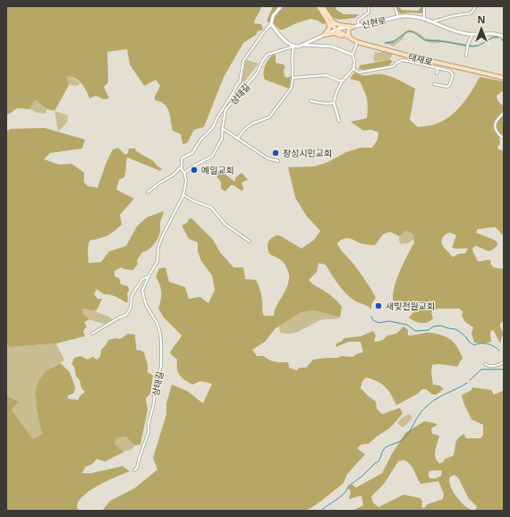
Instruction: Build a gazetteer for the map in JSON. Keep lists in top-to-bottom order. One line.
{"streets":{"main road":["신현로","태재로"],"street":["상태길"]},"crossings":[["신현로","태재로"],["신현로","상태길"]],"places":["창성시민교회","예일교회","새빛전원교회"],"north":"top"}
